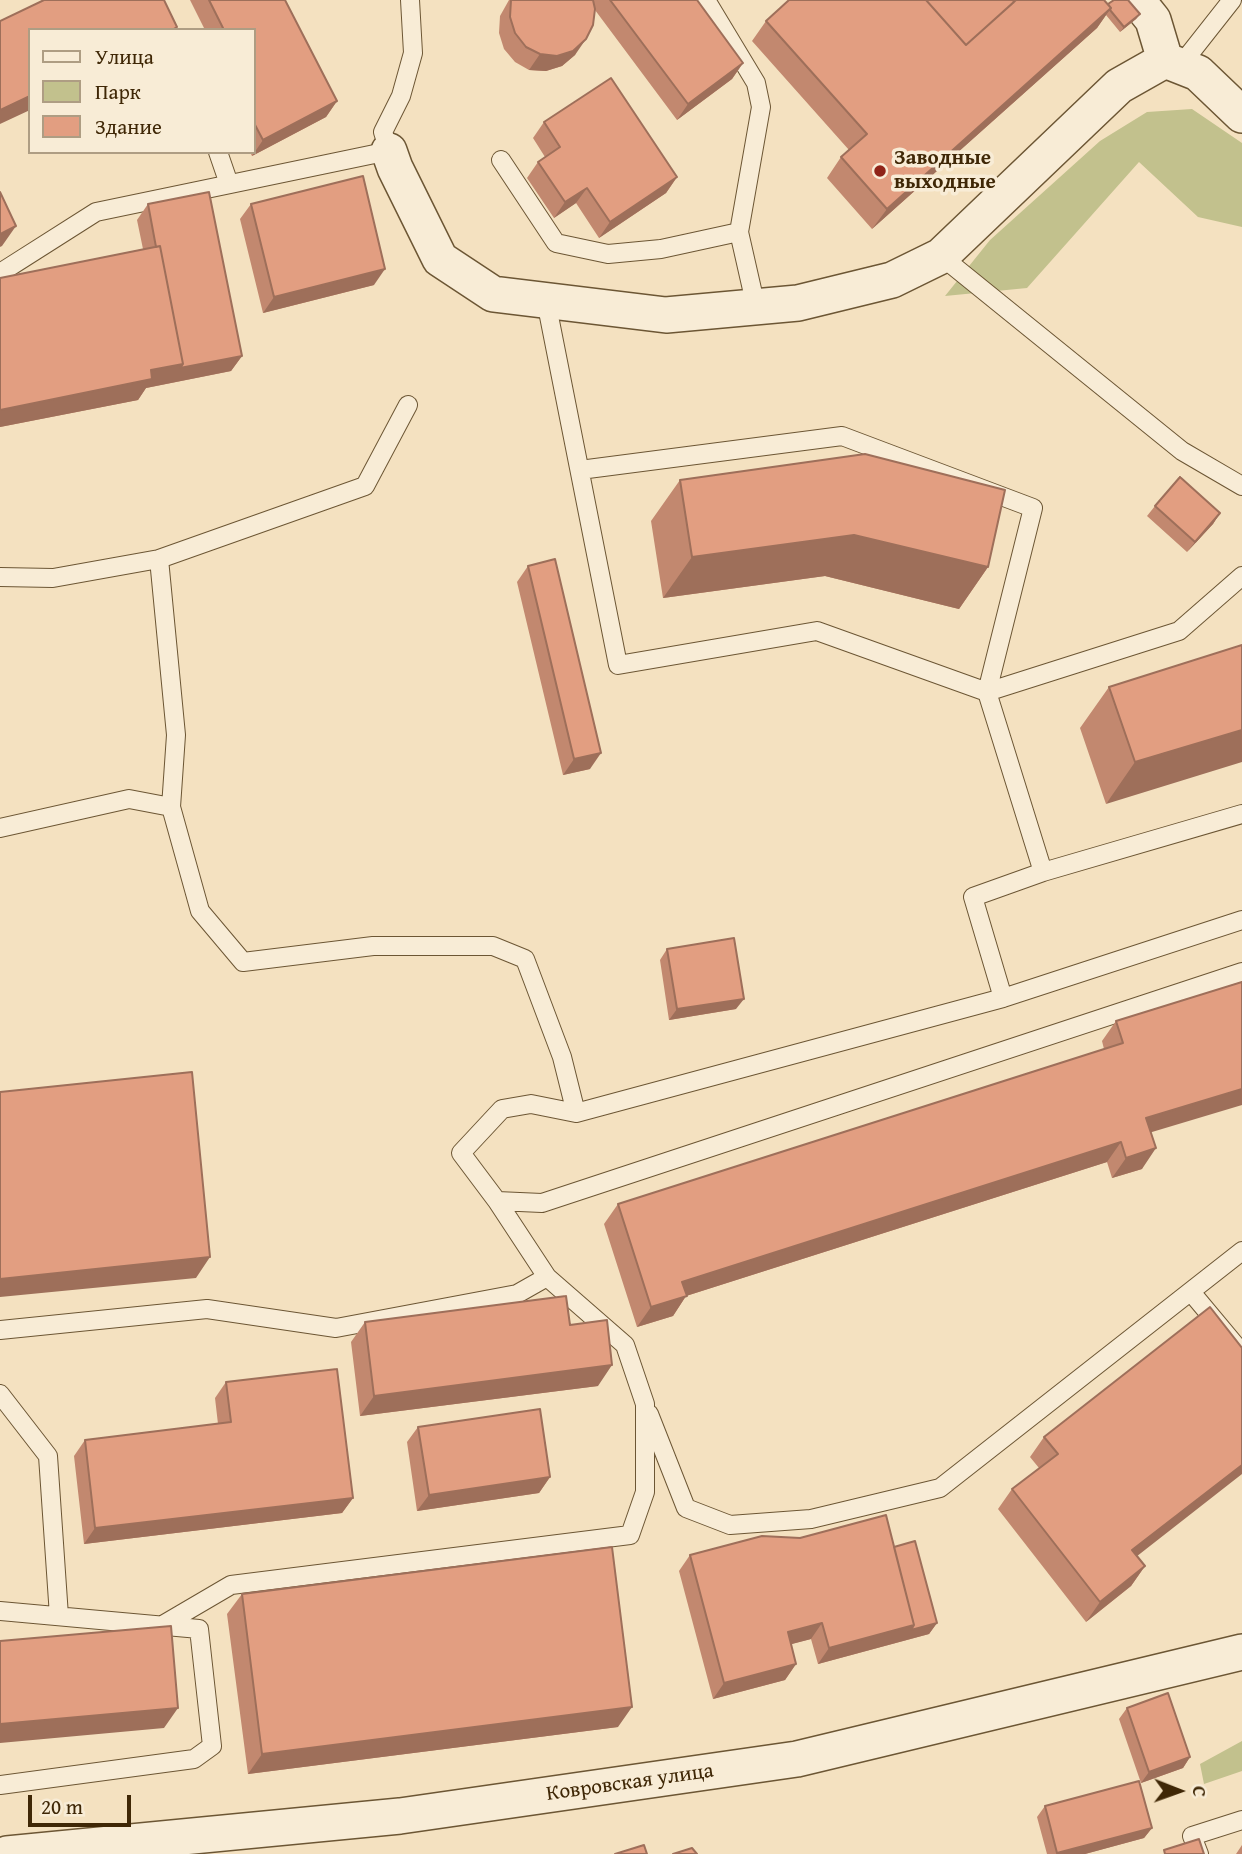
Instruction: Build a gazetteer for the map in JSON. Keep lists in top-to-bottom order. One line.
{"streets":{"street":["Ковровская улица"]},"places":["Заводные выходные"],"legend":["Улица","Парк","Здание"],"scale_bar":"20 m","north":"right"}
